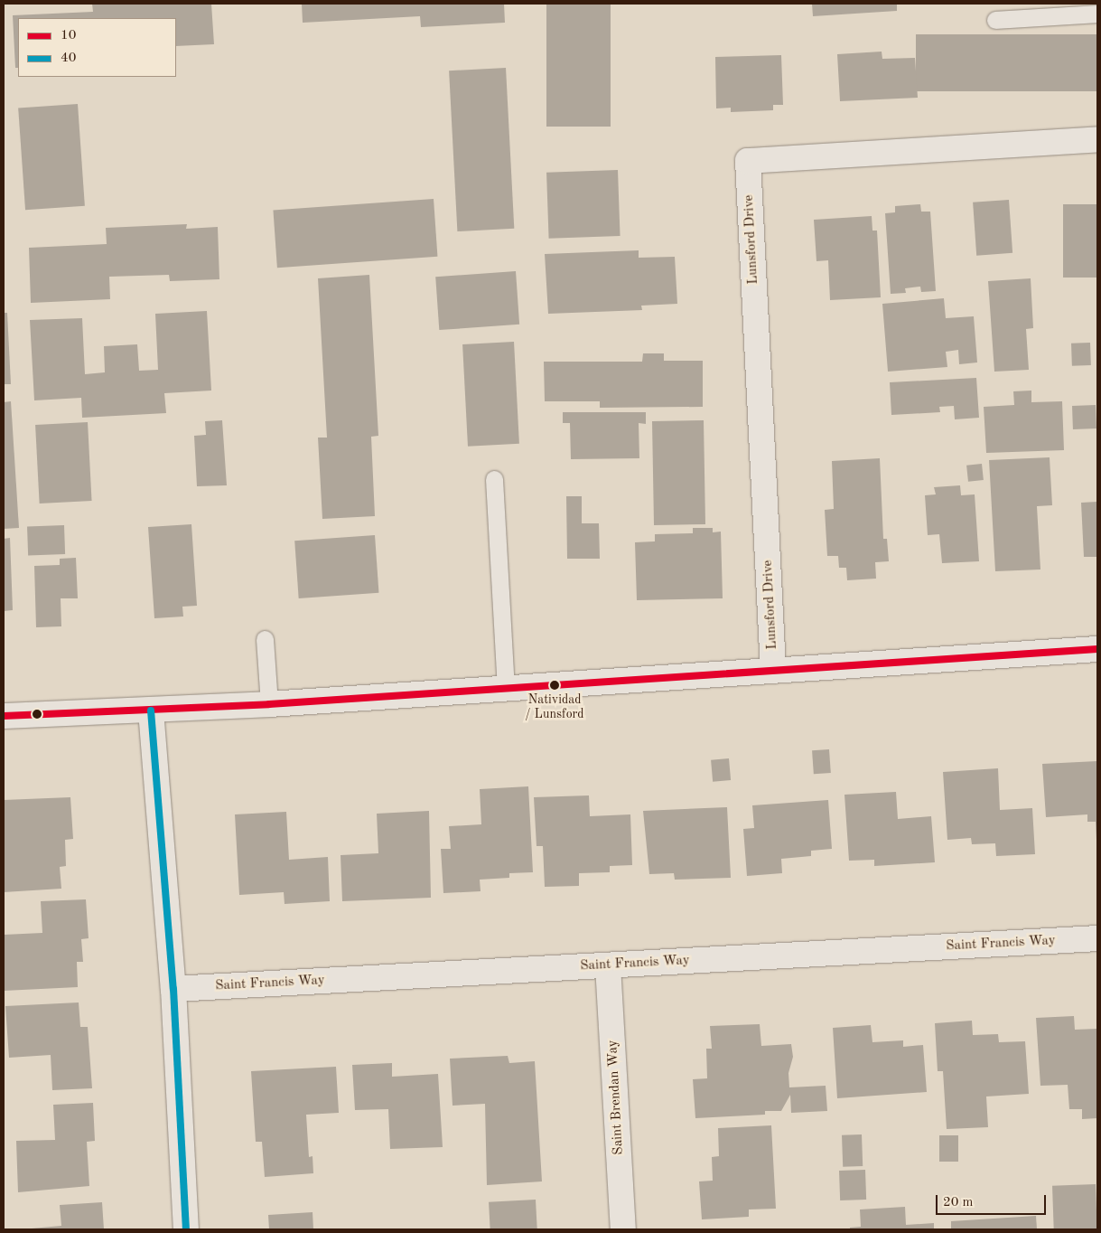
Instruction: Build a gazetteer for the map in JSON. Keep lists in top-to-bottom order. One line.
{"streets":{"street":["Lunsford Drive","Saint Francis Way","Saint Brendan Way"]},"crossings":[["Saint Francis Way","Saint Brendan Way"]],"places":["Natividad / Lunsford"],"lines":["transit line 10","transit line 40"],"legend":["10","40"],"scale_bar":"20 m"}
